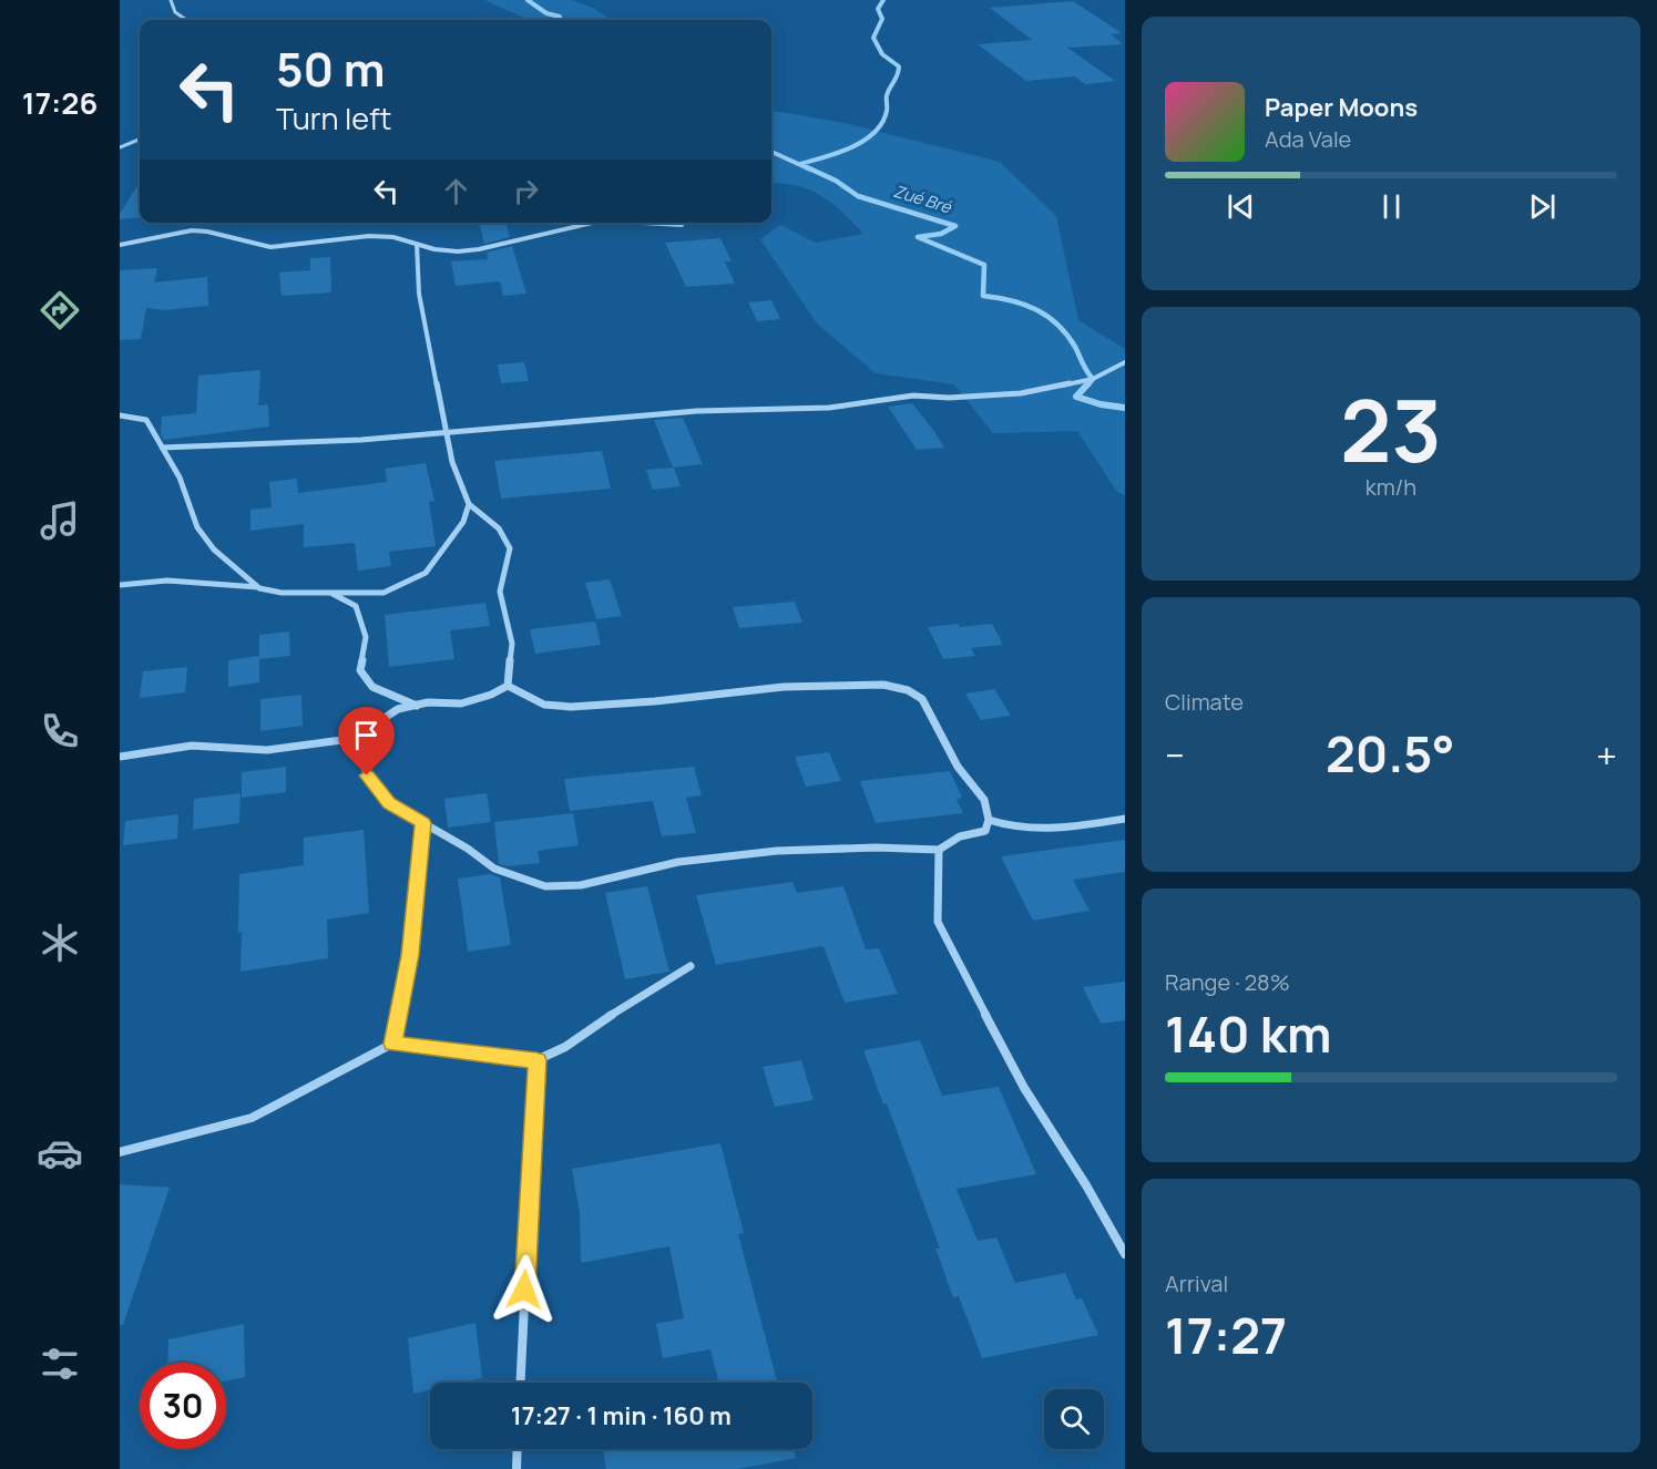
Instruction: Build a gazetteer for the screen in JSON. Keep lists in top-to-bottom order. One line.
{"water":["Zué Bré"],"page":{"tabs":"17:26","turn":["50 m","Turn left"],"song":["Paper Moons","Ada Vale"],"tile":[["23","km/h"],"Climate",["Range · 28%","140 km"],["Arrival","17:27"]],"heat":["−","20.5°","+"],"limit":"30","trip":"17:27 · 1 min · 160 m"}}
